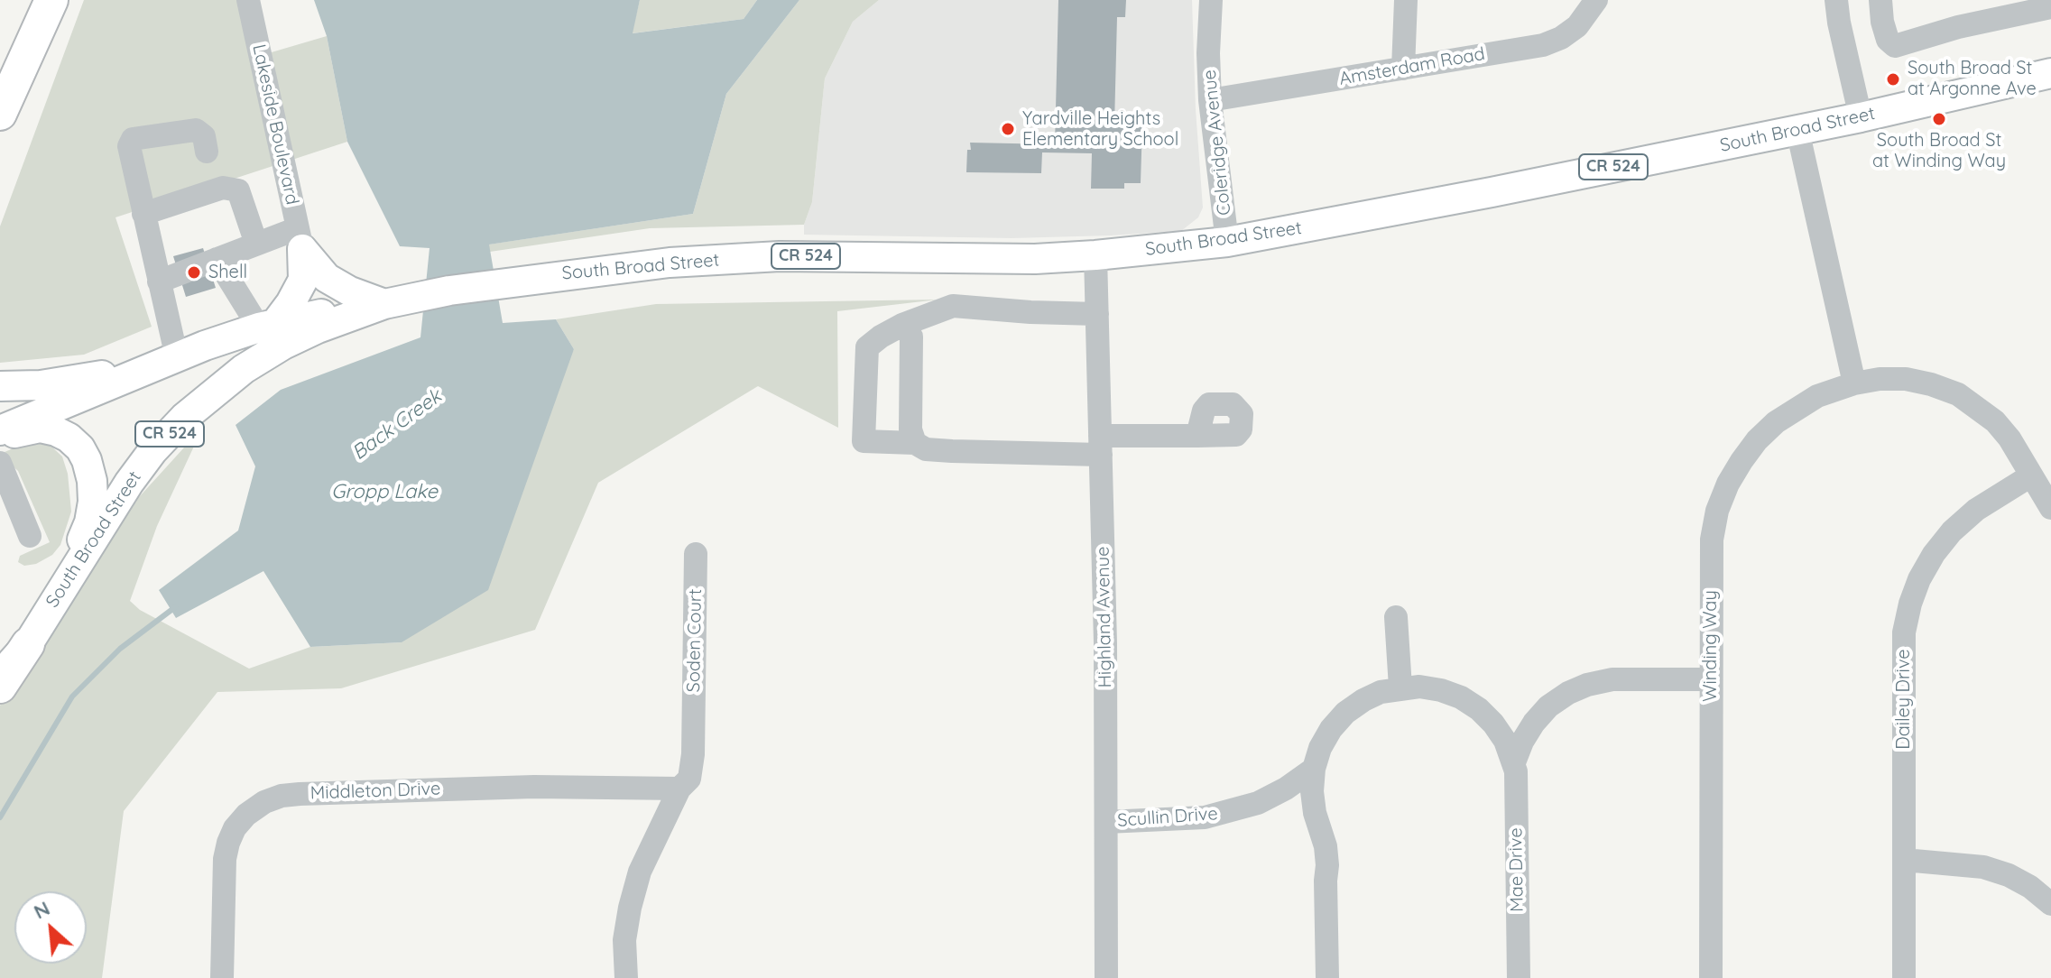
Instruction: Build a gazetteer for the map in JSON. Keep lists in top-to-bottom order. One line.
{"streets":{"main road":["South Broad Street","CR 524"],"street":["Amsterdam Road","Lakeside Boulevard","Coleridge Avenue","Highland Avenue","Soden Court","Winding Way","Dailey Drive","Middleton Drive","Scullin Drive","Mae Drive"]},"crossings":[["Amsterdam Road","Coleridge Avenue"],["South Broad Street","Coleridge Avenue"],["South Broad Street","Highland Avenue"],["Highland Avenue","Scullin Drive"],["Soden Court","Middleton Drive"],["Winding Way","Dailey Drive"]],"water":["Back Creek","Gropp Lake"],"places":["South Broad St at Argonne Ave","South Broad St at Winding Way","Yardville Heights Elementary School","Shell"],"north":"top left"}
